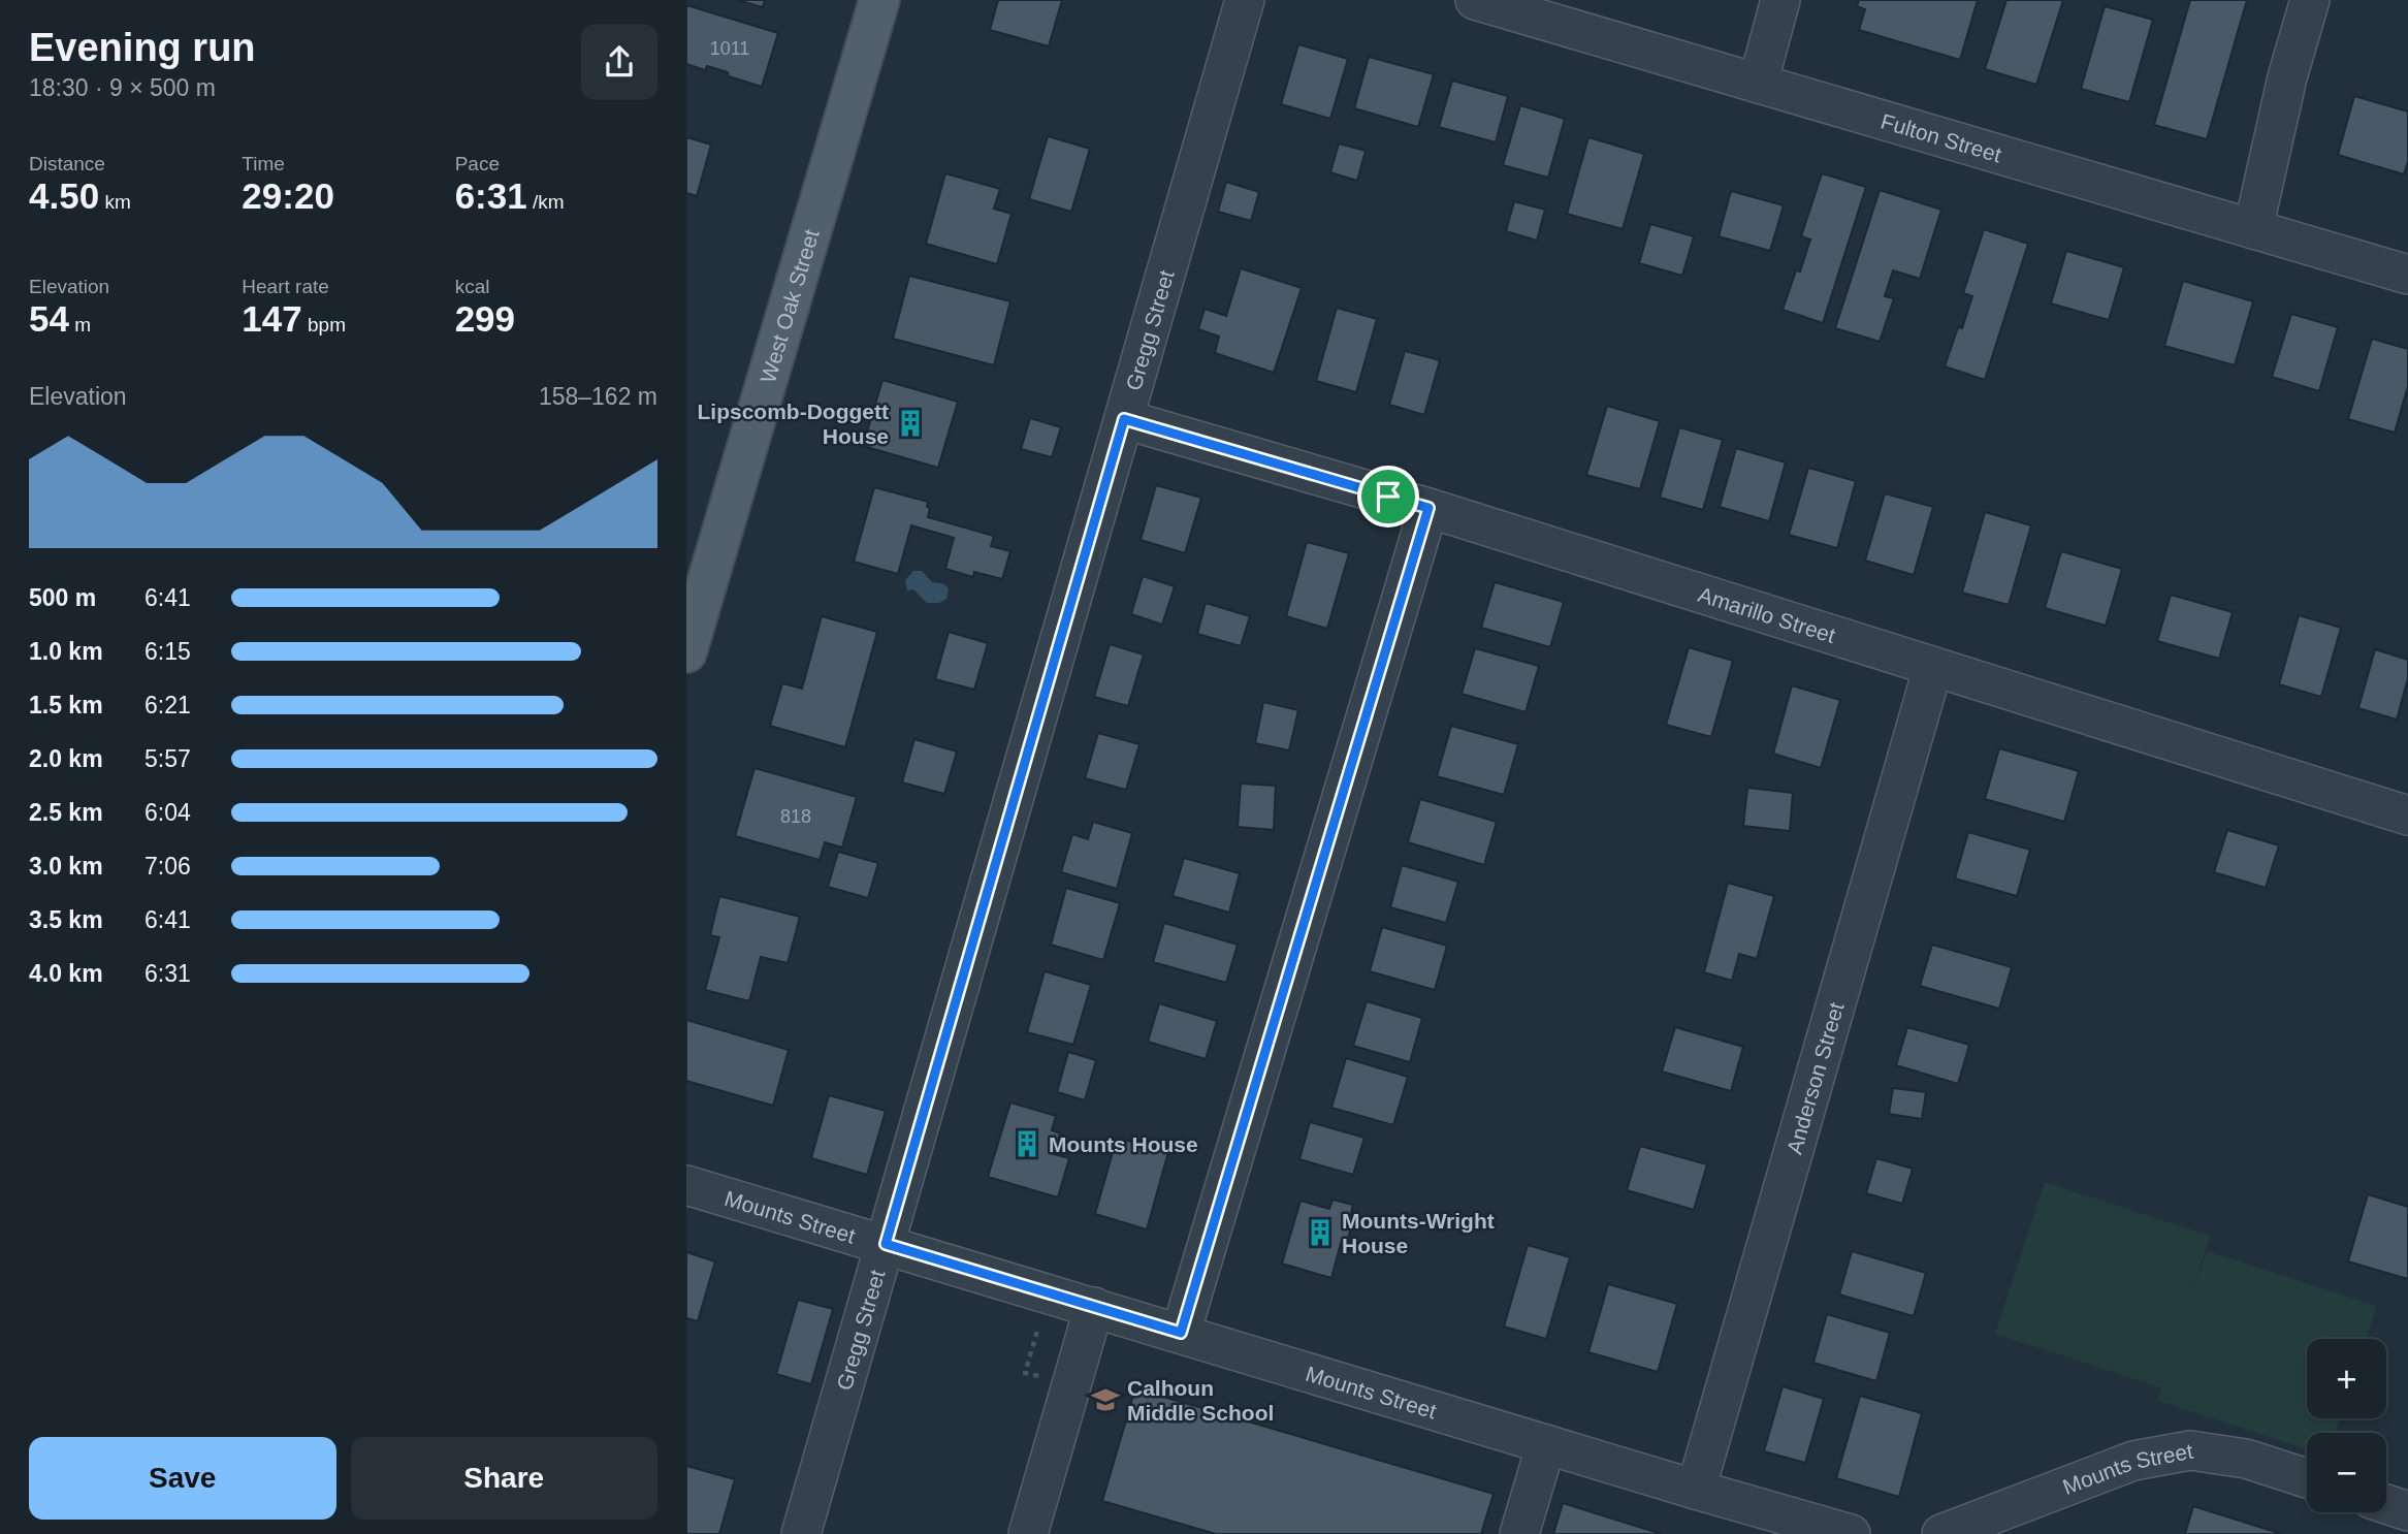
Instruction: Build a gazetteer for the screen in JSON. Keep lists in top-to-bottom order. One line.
{"streets":{"main road":["West Oak Street"],"street":["Fulton Street","Gregg Street","Amarillo Street","Anderson Street","Mounts Street"]},"crossings":[["Gregg Street","Amarillo Street"],["Gregg Street","Mounts Street"],["Amarillo Street","Anderson Street"],["Anderson Street","Mounts Street"]],"places":{"building":["Lipscomb-Doggett House","Mounts House","Mounts-Wright House"],"school or university":["Calhoun Middle School"]},"house_numbers":["1011","818"],"page":{"heading":["Evening run","18:30 · 9 × 500 m"],"stats":[["Distance","4.50 km"],["Time","29:20"],["Pace","6:31 /km"],["Elevation","54 m"],["Heart rate","147 bpm"],["kcal","299"]],"chart":["Elevation","158–162 m"],"list":[{"name":"500 m","note":"6:41"},{"name":"1.0 km","note":"6:15"},{"name":"1.5 km","note":"6:21"},{"name":"2.0 km","note":"5:57"},{"name":"2.5 km","note":"6:04"},{"name":"3.0 km","note":"7:06"},{"name":"3.5 km","note":"6:41"},{"name":"4.0 km","note":"6:31"}],"map_buttons":["+","−"],"buttons":["Save","Share"]}}
